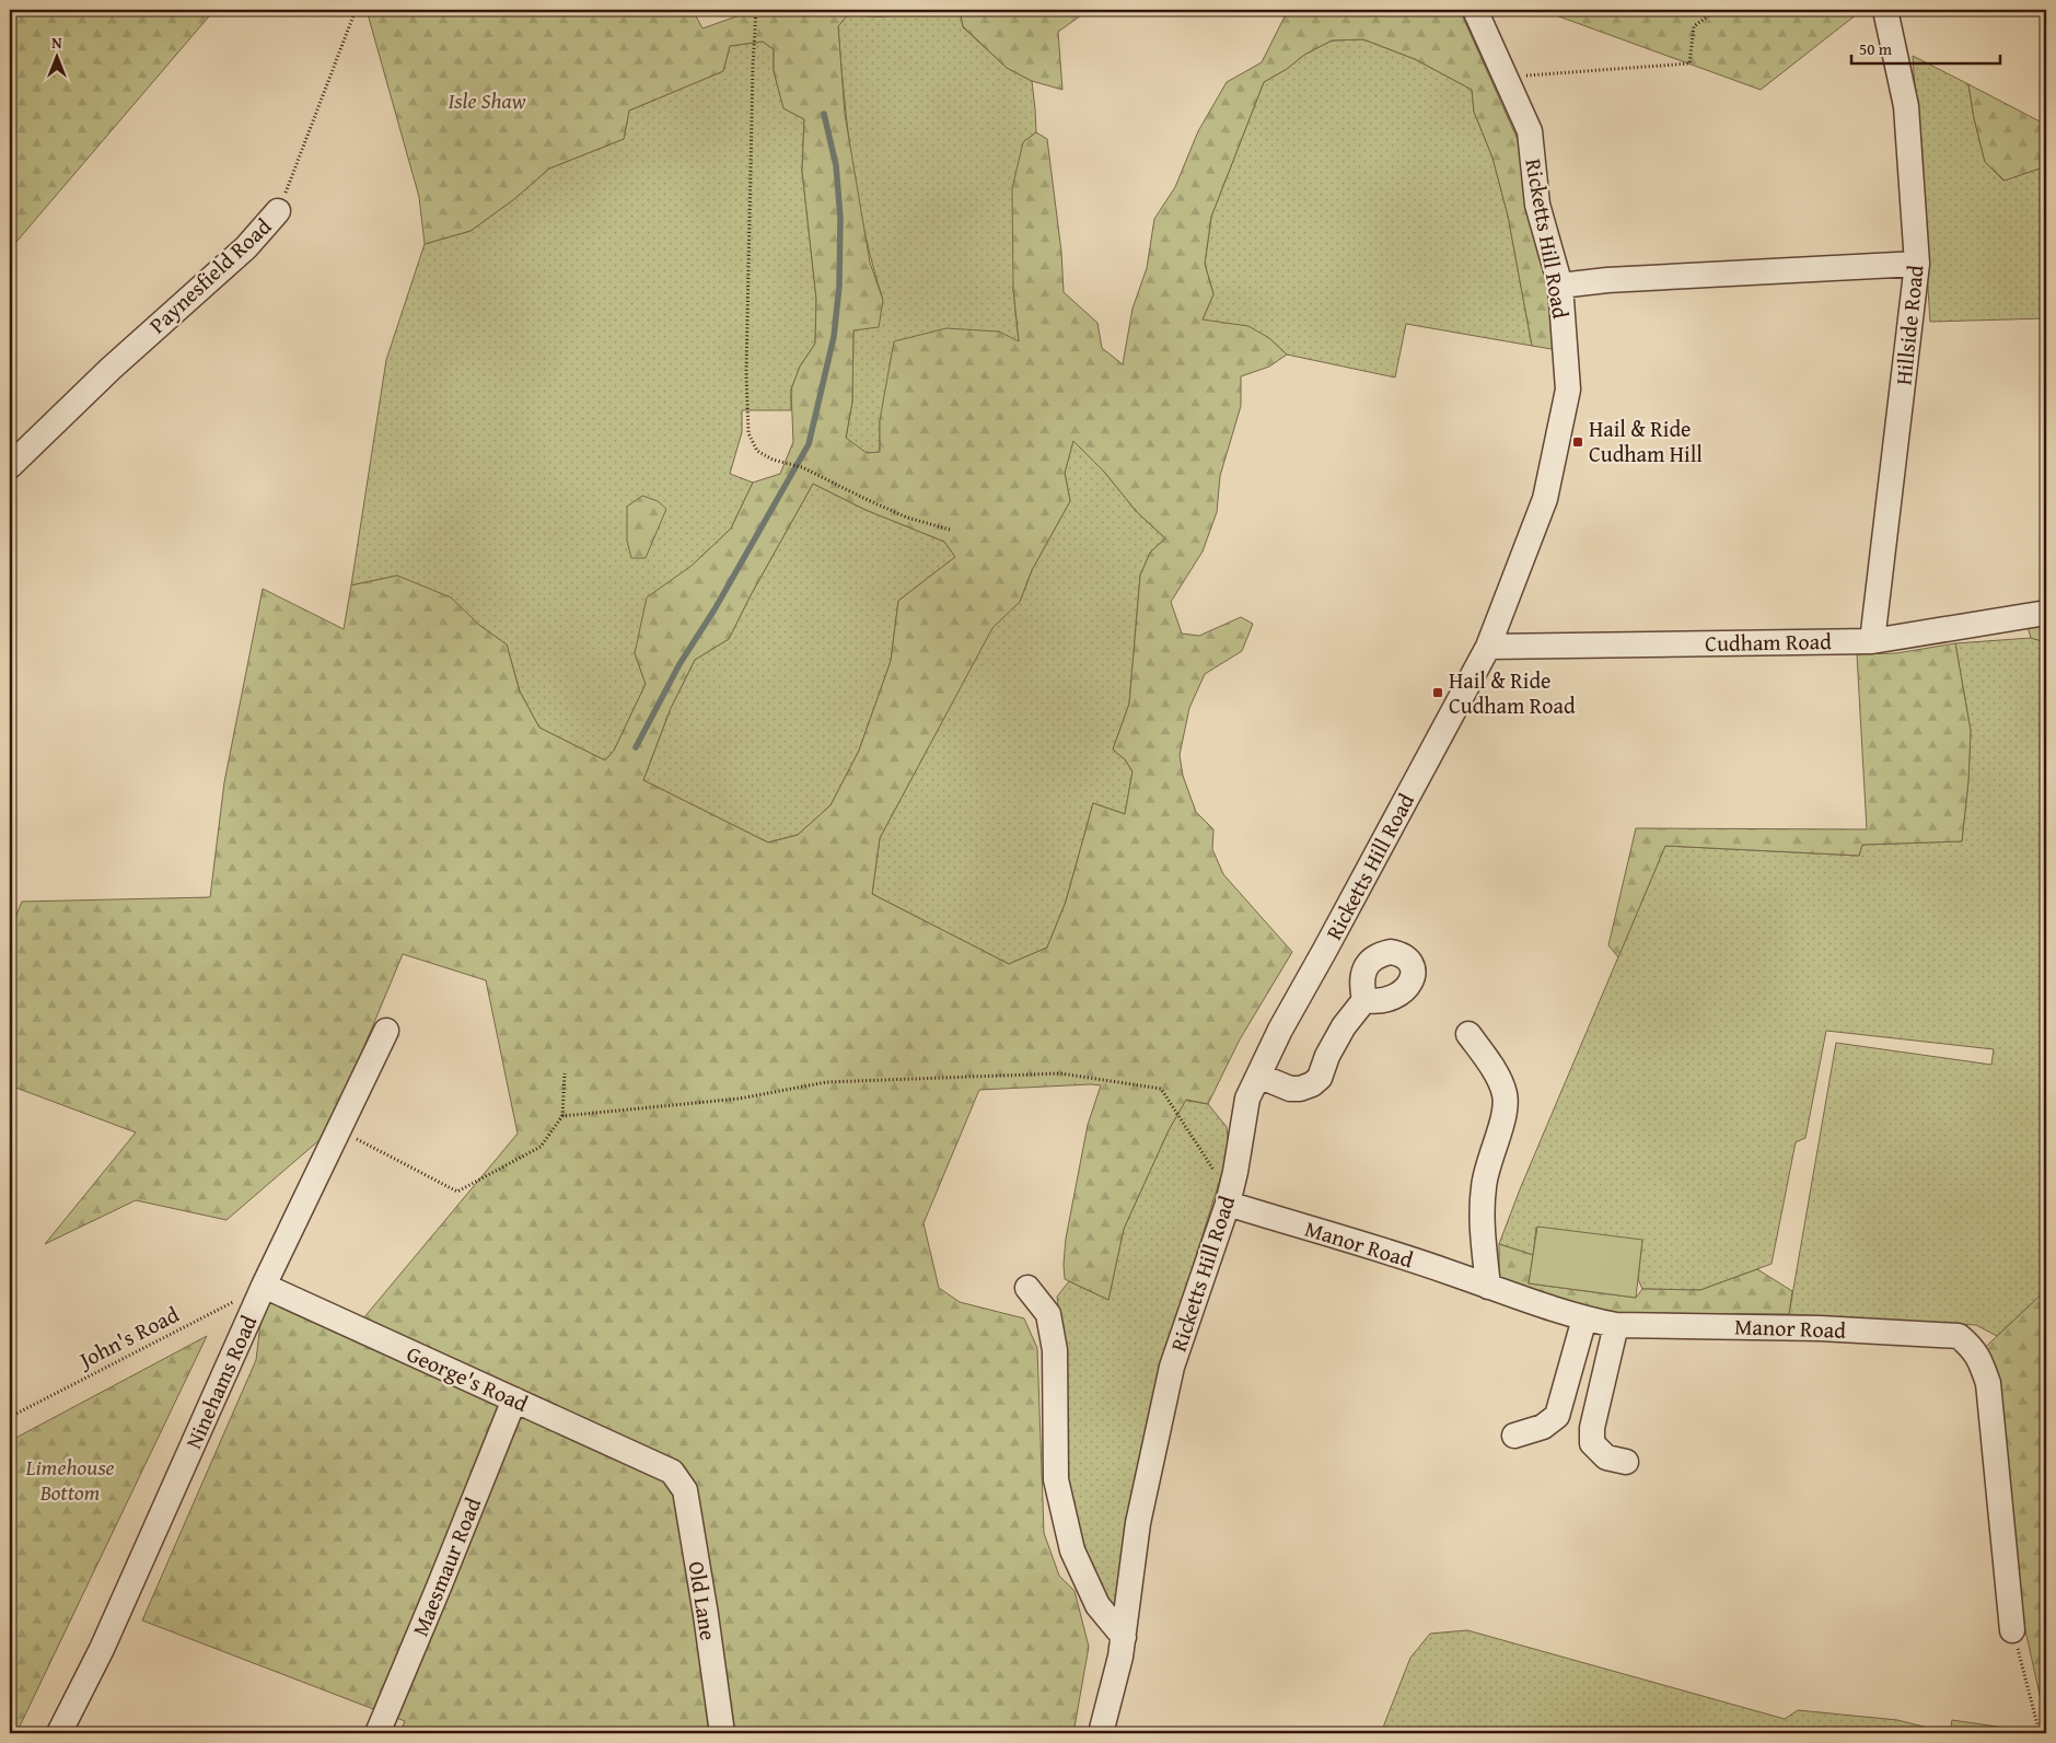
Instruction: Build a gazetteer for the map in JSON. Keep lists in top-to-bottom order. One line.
{"streets":{"street":["Ricketts Hill Road","Paynesfield Road","Hillside Road","Cudham Road","Manor Road","George's Road","Ninehams Road","Maesmaur Road","Old Lane"],"path":["John's Road"]},"crossings":[["Ricketts Hill Road","Cudham Road"],["Ricketts Hill Road","Manor Road"],["Hillside Road","Cudham Road"],["John's Road","George's Road"],["John's Road","Ninehams Road"],["George's Road","Ninehams Road"],["George's Road","Maesmaur Road"],["George's Road","Old Lane"]],"parks":["Isle Shaw","Limehouse Bottom"],"places":{"transit":["Hail & Ride Cudham Hill","Hail & Ride Cudham Road"]},"scale_bar":"50 m","north":"top"}
